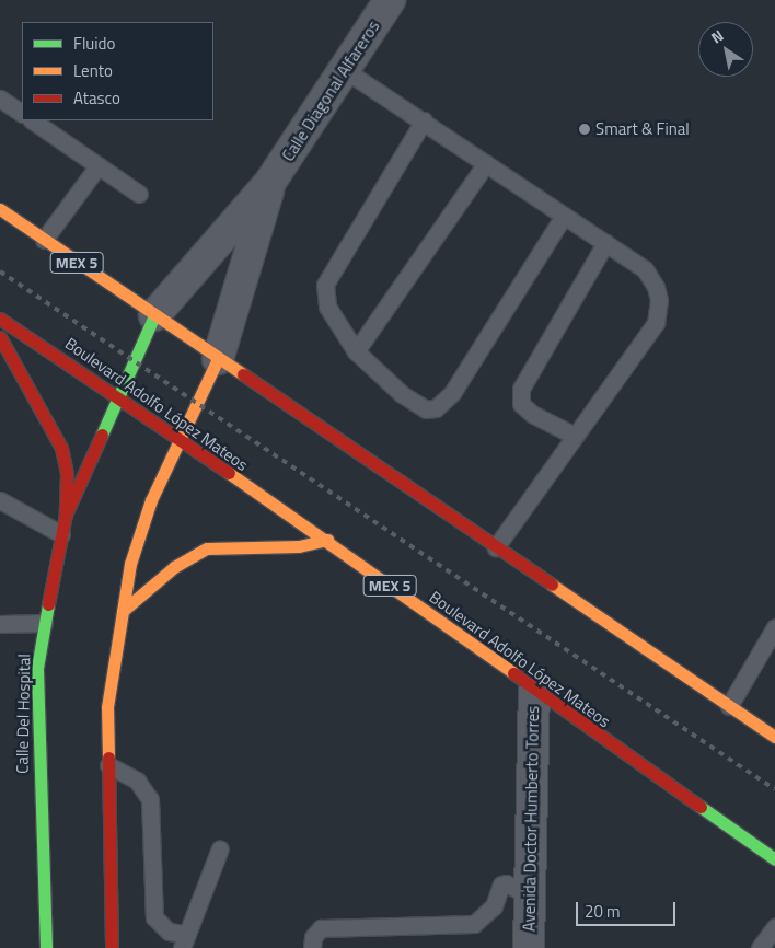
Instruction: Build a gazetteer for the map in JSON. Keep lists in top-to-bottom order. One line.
{"streets":{"main road":["MEX 5","Boulevard Adolfo López Mateos","Calle Del Hospital"],"street":["Calle Diagonal Alfareros","Avenida Doctor Humberto Torres"]},"crossings":[["Calle Diagonal Alfareros","MEX 5"],["Calle Diagonal Alfareros","Calle Del Hospital"],["MEX 5","Calle Del Hospital"],["Boulevard Adolfo López Mateos","Calle Del Hospital"],["Boulevard Adolfo López Mateos","Avenida Doctor Humberto Torres"]],"places":["Smart & Final"],"legend":["Fluido","Lento","Atasco"],"scale_bar":"20 m","north":"top left"}
